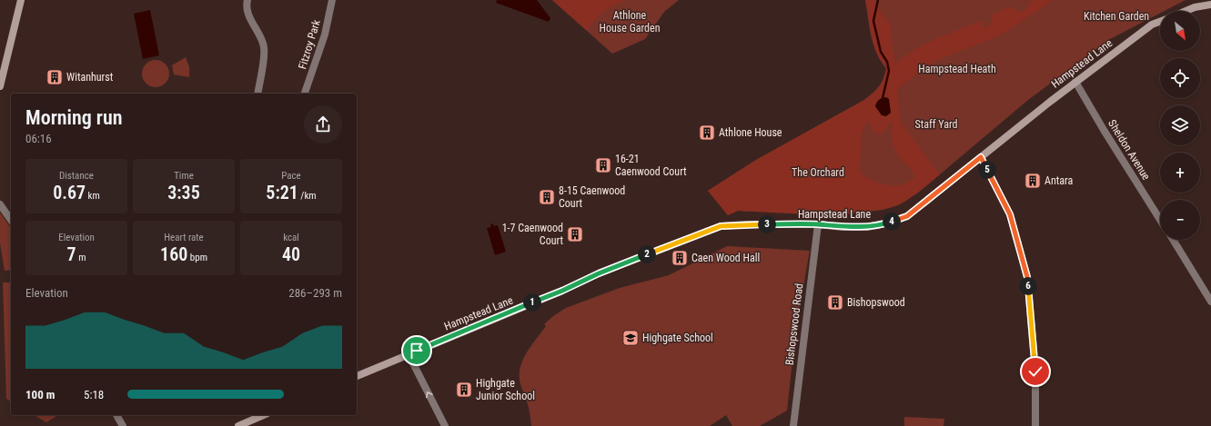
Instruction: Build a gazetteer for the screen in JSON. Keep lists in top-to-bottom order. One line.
{"streets":{"main road":["Hampstead Lane"],"street":["Fitzroy Park","Sheldon Avenue","Bishopswood Road"]},"crossings":[["Hampstead Lane","Sheldon Avenue"],["Hampstead Lane","Bishopswood Road"]],"parks":["Athlone House Garden","Kitchen Garden","Hampstead Heath","Staff Yard","The Orchard"],"places":{"building":["Witanhurst","Athlone House","16-21 Caenwood Court","Antara","8-15 Caenwood Court","1-7 Caenwood Court","Caen Wood Hall","Bishopswood","Highgate Junior School"],"school or university":["Highgate School"]},"north":"bottom right","page":{"map_buttons":["+","−"],"heading":["Morning run","06:16"],"stats":[["Distance","0.67 km"],["Time","3:35"],["Pace","5:21 /km"],["Elevation","7 m"],["Heart rate","160 bpm"],["kcal","40"]],"pins":["5","4","3","2","6","1"],"chart":["Elevation","286–293 m"],"list":[{"name":"100 m","note":"5:18"}]}}
